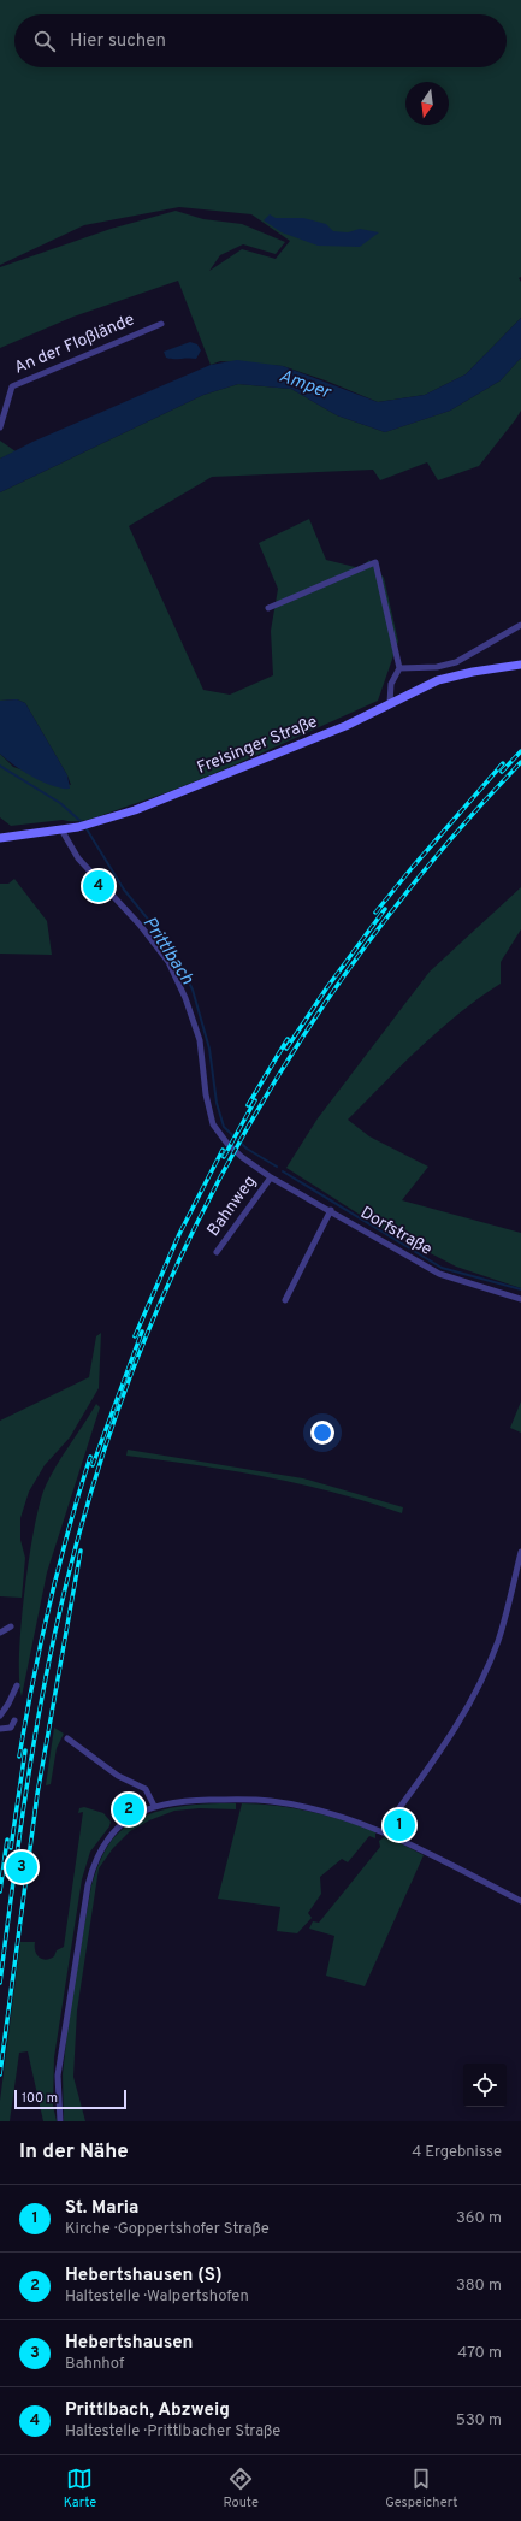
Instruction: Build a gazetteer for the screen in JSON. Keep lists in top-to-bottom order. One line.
{"streets":{"main road":["Freisinger Straße"],"street":["An der Floßlände","Bahnweg","Dorfstraße"]},"crossings":[["Freisinger Straße","Dorfstraße"],["Bahnweg","Dorfstraße"]],"water":["Amper","Prittlbach"],"scale_bar":"100 m","north":"bottom","page":{"search":"Hier suchen","pins":["4","2","1","3"],"scale":"100 m","heading":["In der Nähe","4 Ergebnisse"],"list":[{"mark":"1","name":"St. Maria","note":"Kirche · Goppertshofer Straße","value":"360 m"},{"mark":"2","name":"Hebertshausen (S)","note":"Haltestelle · Walpertshofen","value":"380 m"},{"mark":"3","name":"Hebertshausen","note":"Bahnhof","value":"470 m"},{"mark":"4","name":"Prittlbach, Abzweig","note":"Haltestelle · Prittlbacher Straße","value":"530 m"}],"nav":["Karte","Route","Gespeichert"]}}
